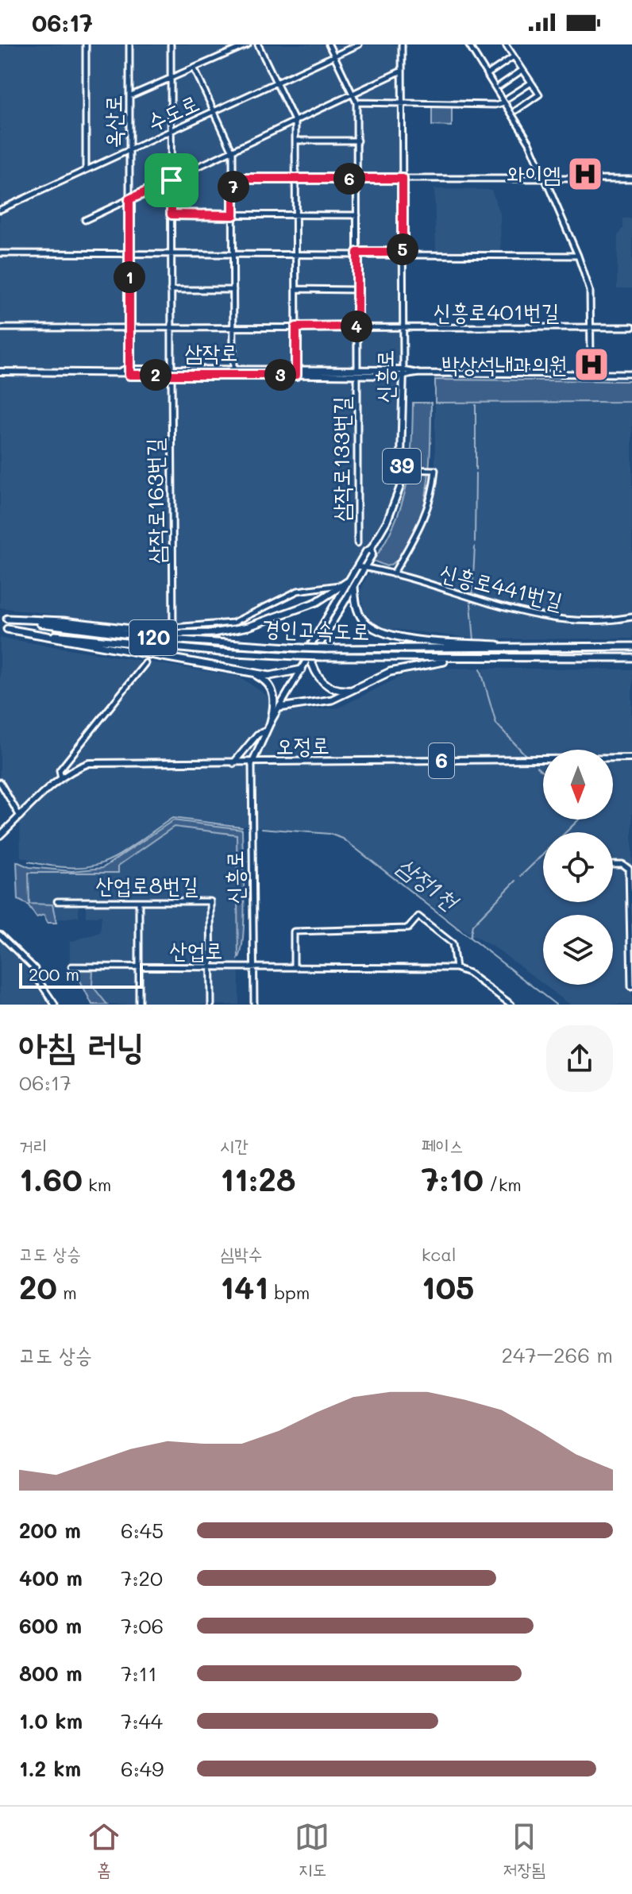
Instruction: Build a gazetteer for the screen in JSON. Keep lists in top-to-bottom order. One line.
{"streets":{"highway":["경인고속도로","120"],"main road":["삼작로","신흥로","39","오정로","6"],"street":["수도로","옥산로","신흥로401번길","삼작로133번길","삼작로163번길","신흥로441번길","산업로8번길","산업로"]},"crossings":[["수도로","옥산로"],["수도로","삼작로163번길"],["옥산로","신흥로401번길"],["옥산로","삼작로"],["신흥로401번길","신흥로"],["신흥로401번길","삼작로133번길"],["신흥로401번길","삼작로163번길"],["삼작로","신흥로"],["삼작로","삼작로133번길"],["삼작로","삼작로163번길"],["신흥로","삼작로163번길"],["신흥로","신흥로441번길"],["신흥로","오정로"],["신흥로","산업로"],["산업로8번길","산업로"]],"water":["삼정1천"],"places":{"hospital":["와이엠","박상석내과의원"]},"scale_bar":"200 m","north":"bottom","page":{"status":"06:17","pins":["6","7","5","1","4","2","3"],"scale":"200 m","heading":["아침 러닝","06:17"],"stats":[["거리","1.60 km"],["시간","11:28"],["페이스","7:10 /km"],["고도 상승","20 m"],["심박수","141 bpm"],["kcal","105"]],"chart":["고도 상승","247–266 m"],"list":[{"name":"200 m","note":"6:45"},{"name":"400 m","note":"7:20"},{"name":"600 m","note":"7:06"},{"name":"800 m","note":"7:11"},{"name":"1.0 km","note":"7:44"},{"name":"1.2 km","note":"6:49"}],"tabs":["홈","지도","저장됨"]}}
